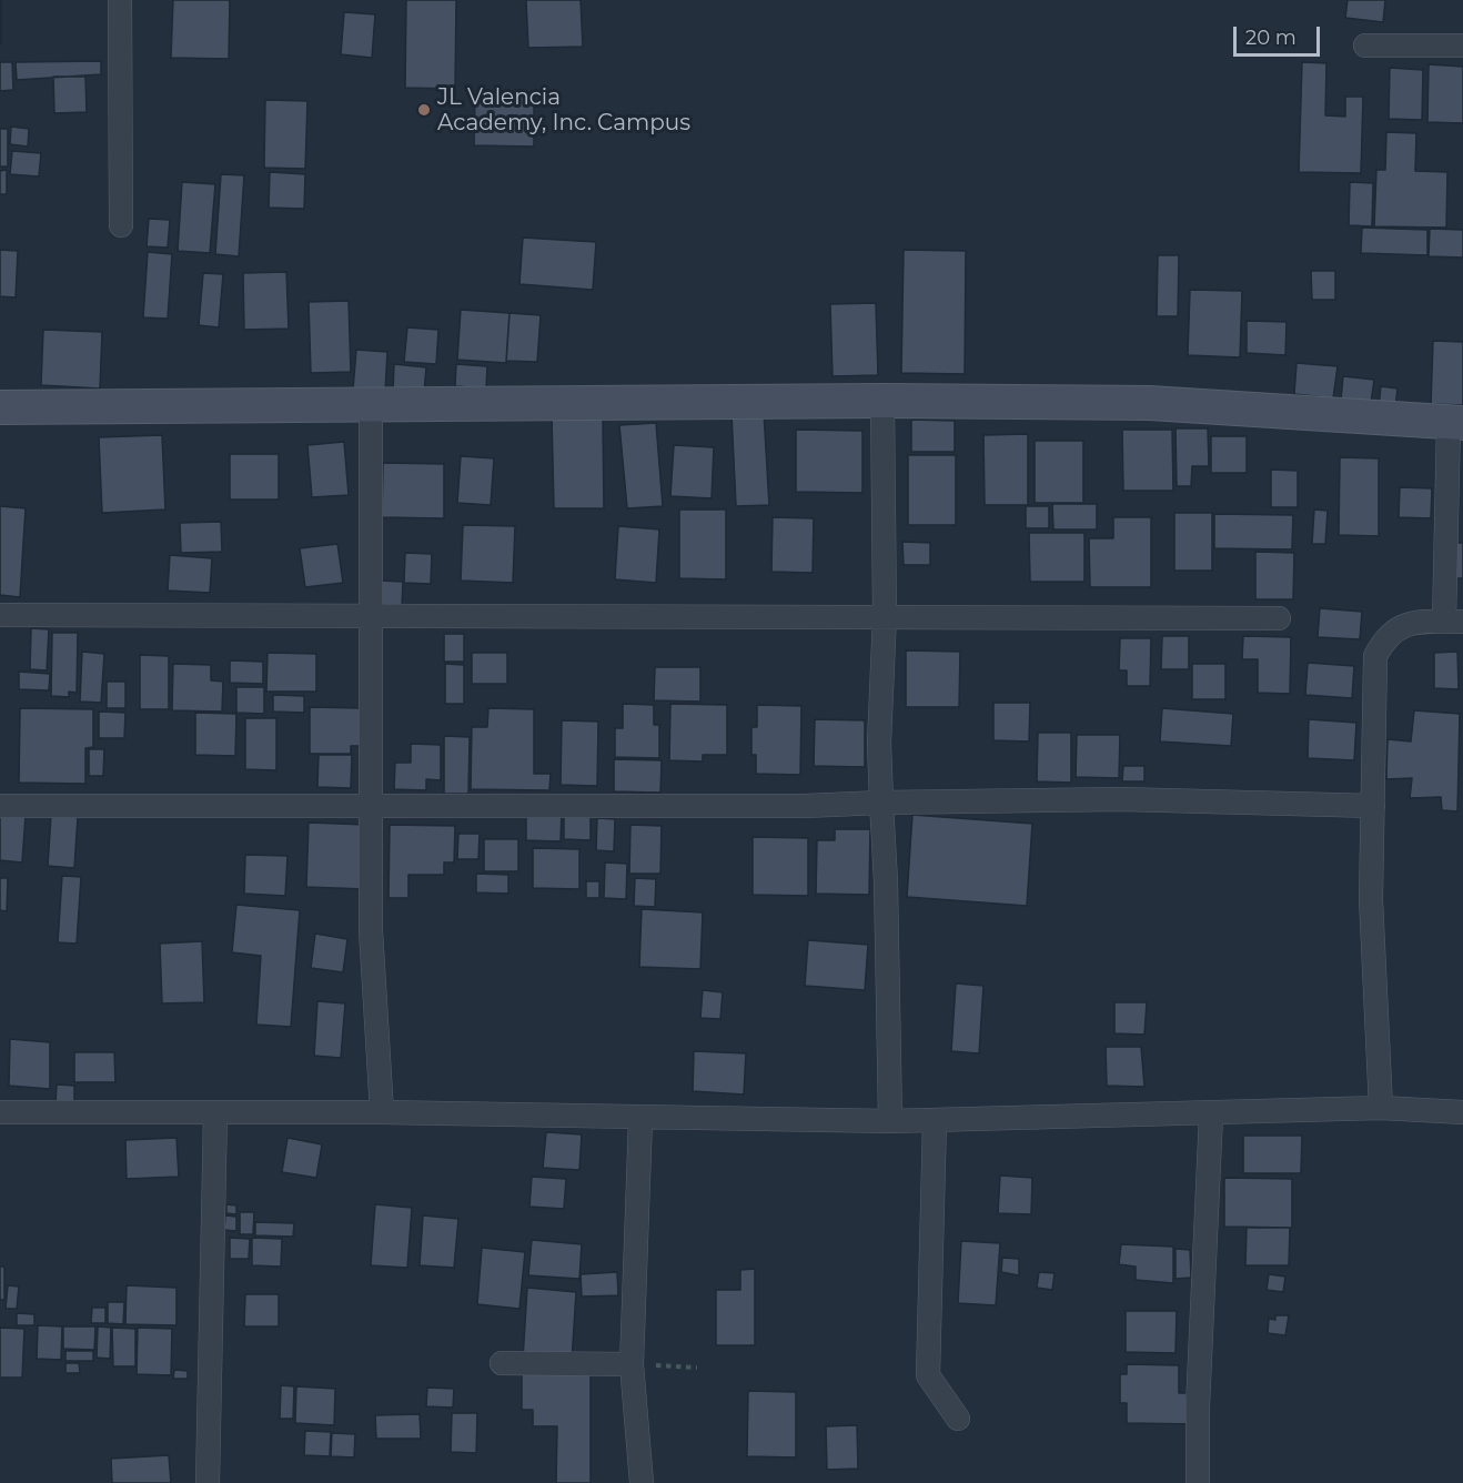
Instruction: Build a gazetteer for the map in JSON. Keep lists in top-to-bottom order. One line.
{"places":["JL Valencia Academy, Inc. Campus"],"scale_bar":"20 m"}
